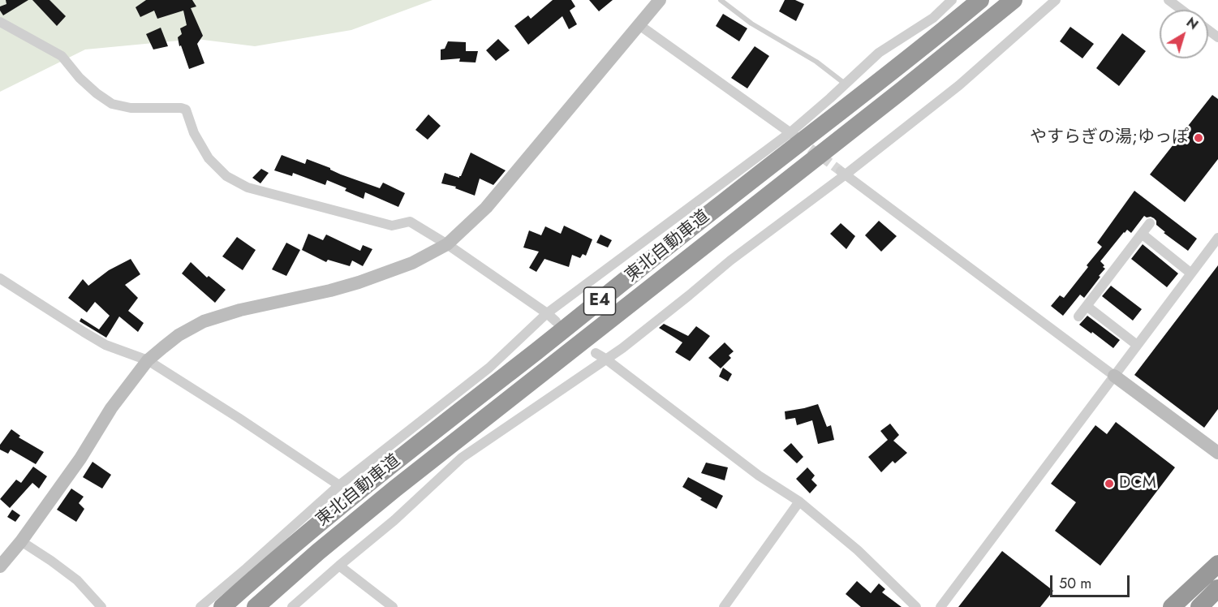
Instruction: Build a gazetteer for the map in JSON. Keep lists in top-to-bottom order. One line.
{"streets":{"highway":["東北自動車道","E4"]},"places":["やすらぎの湯;ゆっぽ","DCM"],"scale_bar":"50 m","north":"top right"}
